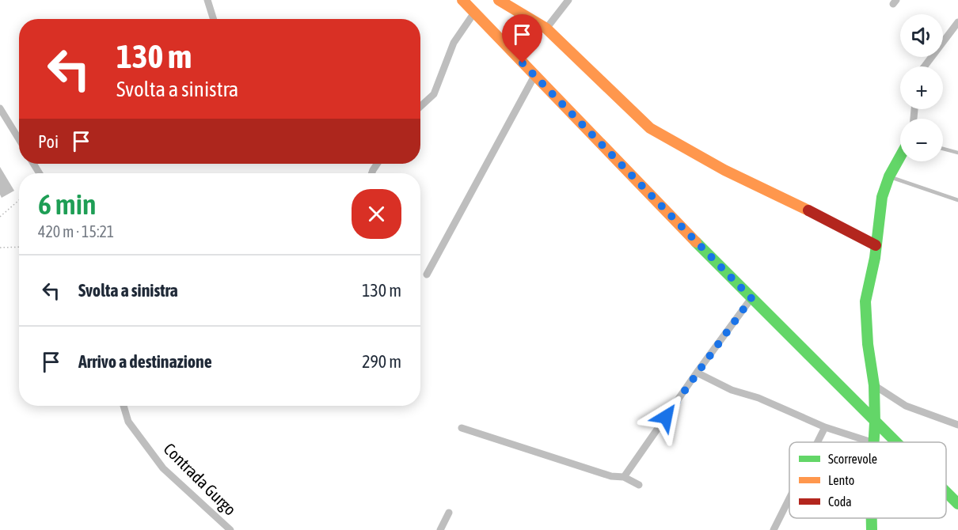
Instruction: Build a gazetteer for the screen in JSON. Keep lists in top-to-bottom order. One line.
{"streets":{"street":["Contrada Gurgo"]},"legend":["Scorrevole","Lento","Coda"],"page":{"map_buttons":["+","−"],"turn":["130 m","Svolta a sinistra"],"then":"Poi","heading":["6 min","420 m · 15:21"],"list":[{"name":"Svolta a sinistra","value":"130 m"},{"name":"Arrivo a destinazione","value":"290 m"}]}}
